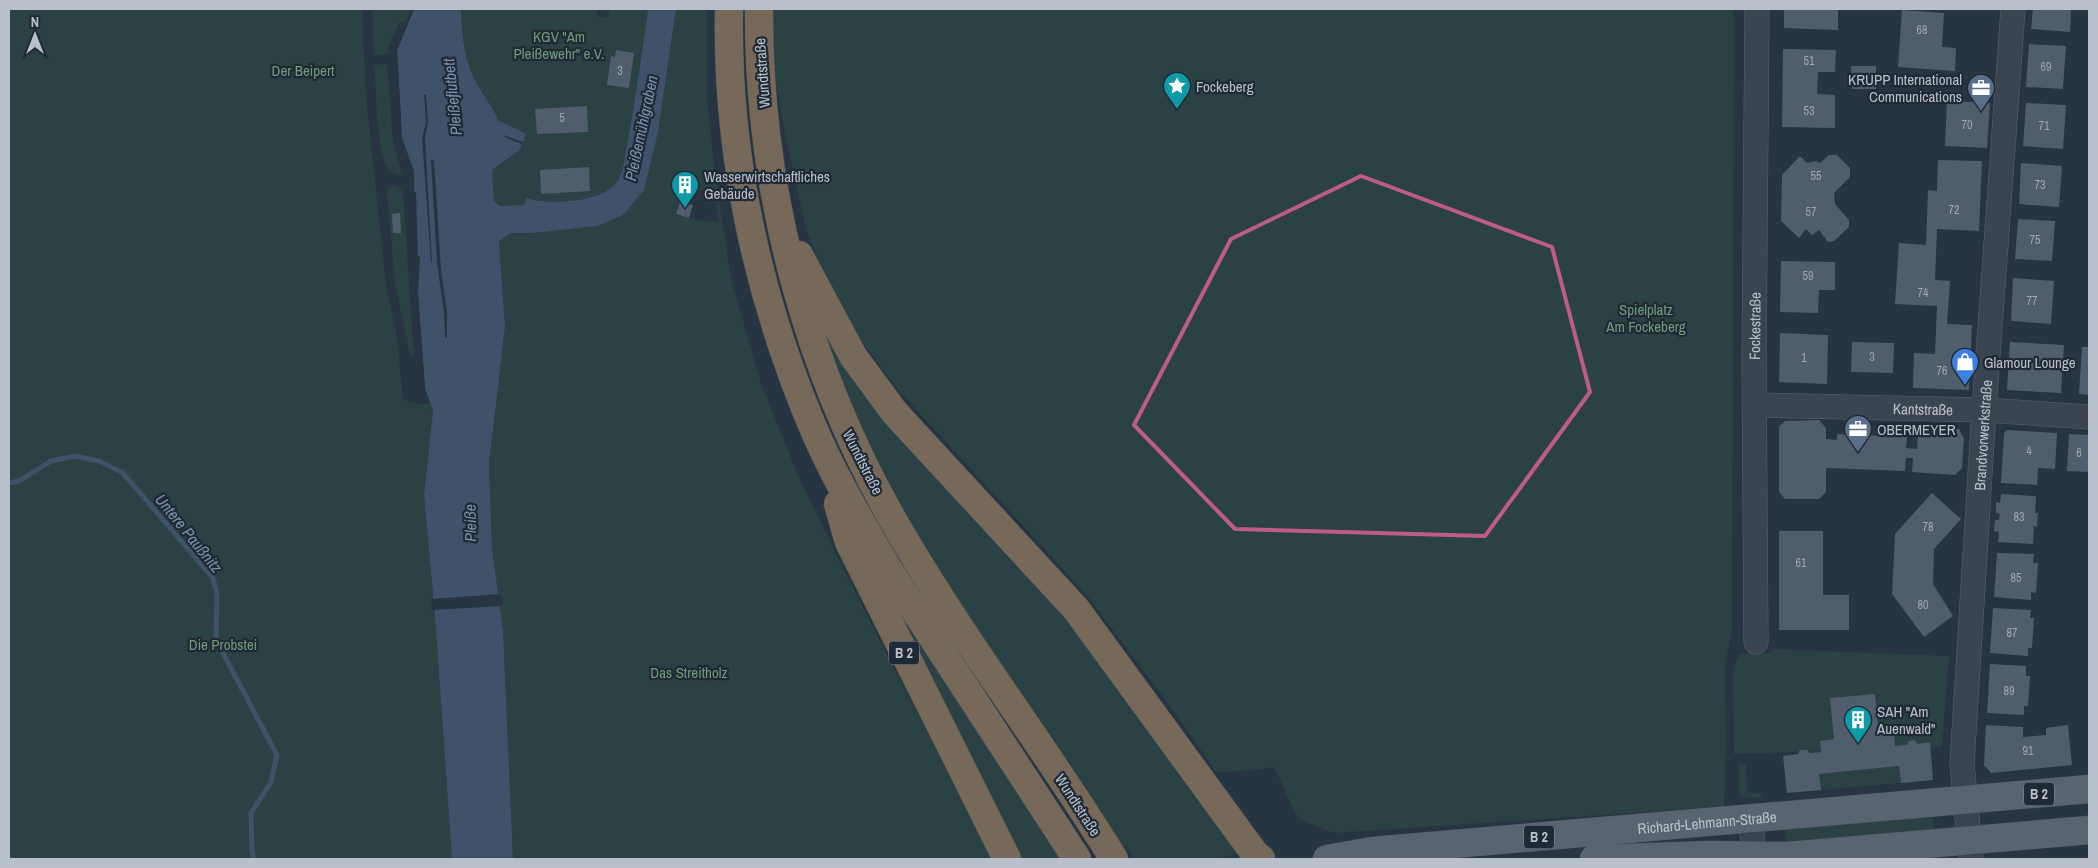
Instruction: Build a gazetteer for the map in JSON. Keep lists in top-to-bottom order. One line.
{"streets":{"highway":["Wundtstraße","B 2"],"main road":["Richard-Lehmann-Straße"],"street":["Fockestraße","Kantstraße","Brandvorwerkstraße"]},"crossings":[["Wundtstraße","B 2"],["Fockestraße","Kantstraße"],["Kantstraße","Brandvorwerkstraße"],["Brandvorwerkstraße","Richard-Lehmann-Straße"]],"water":["Pleißeflutbett","Pleißemühlgraben","Pleiße","Untere Paußnitz"],"parks":["KGV \"Am Pleißewehr\" e.V.","Der Beipert","Spielplatz Am Fockeberg","Die Probstei","Das Streitholz"],"places":{"place":["Fockeberg"],"office":["KRUPP International Communications","OBERMEYER"],"building":["Wasserwirtschaftliches Gebäude","SAH \"Am Auenwald\""],"shop":["Glamour Lounge"]},"house_numbers":["68","51","69","3","53","5","70","71","55","73","72","57","75","59","74","77","3","1","76","4","6","83","78","61","85","80","87","89","91"],"north":"top"}
